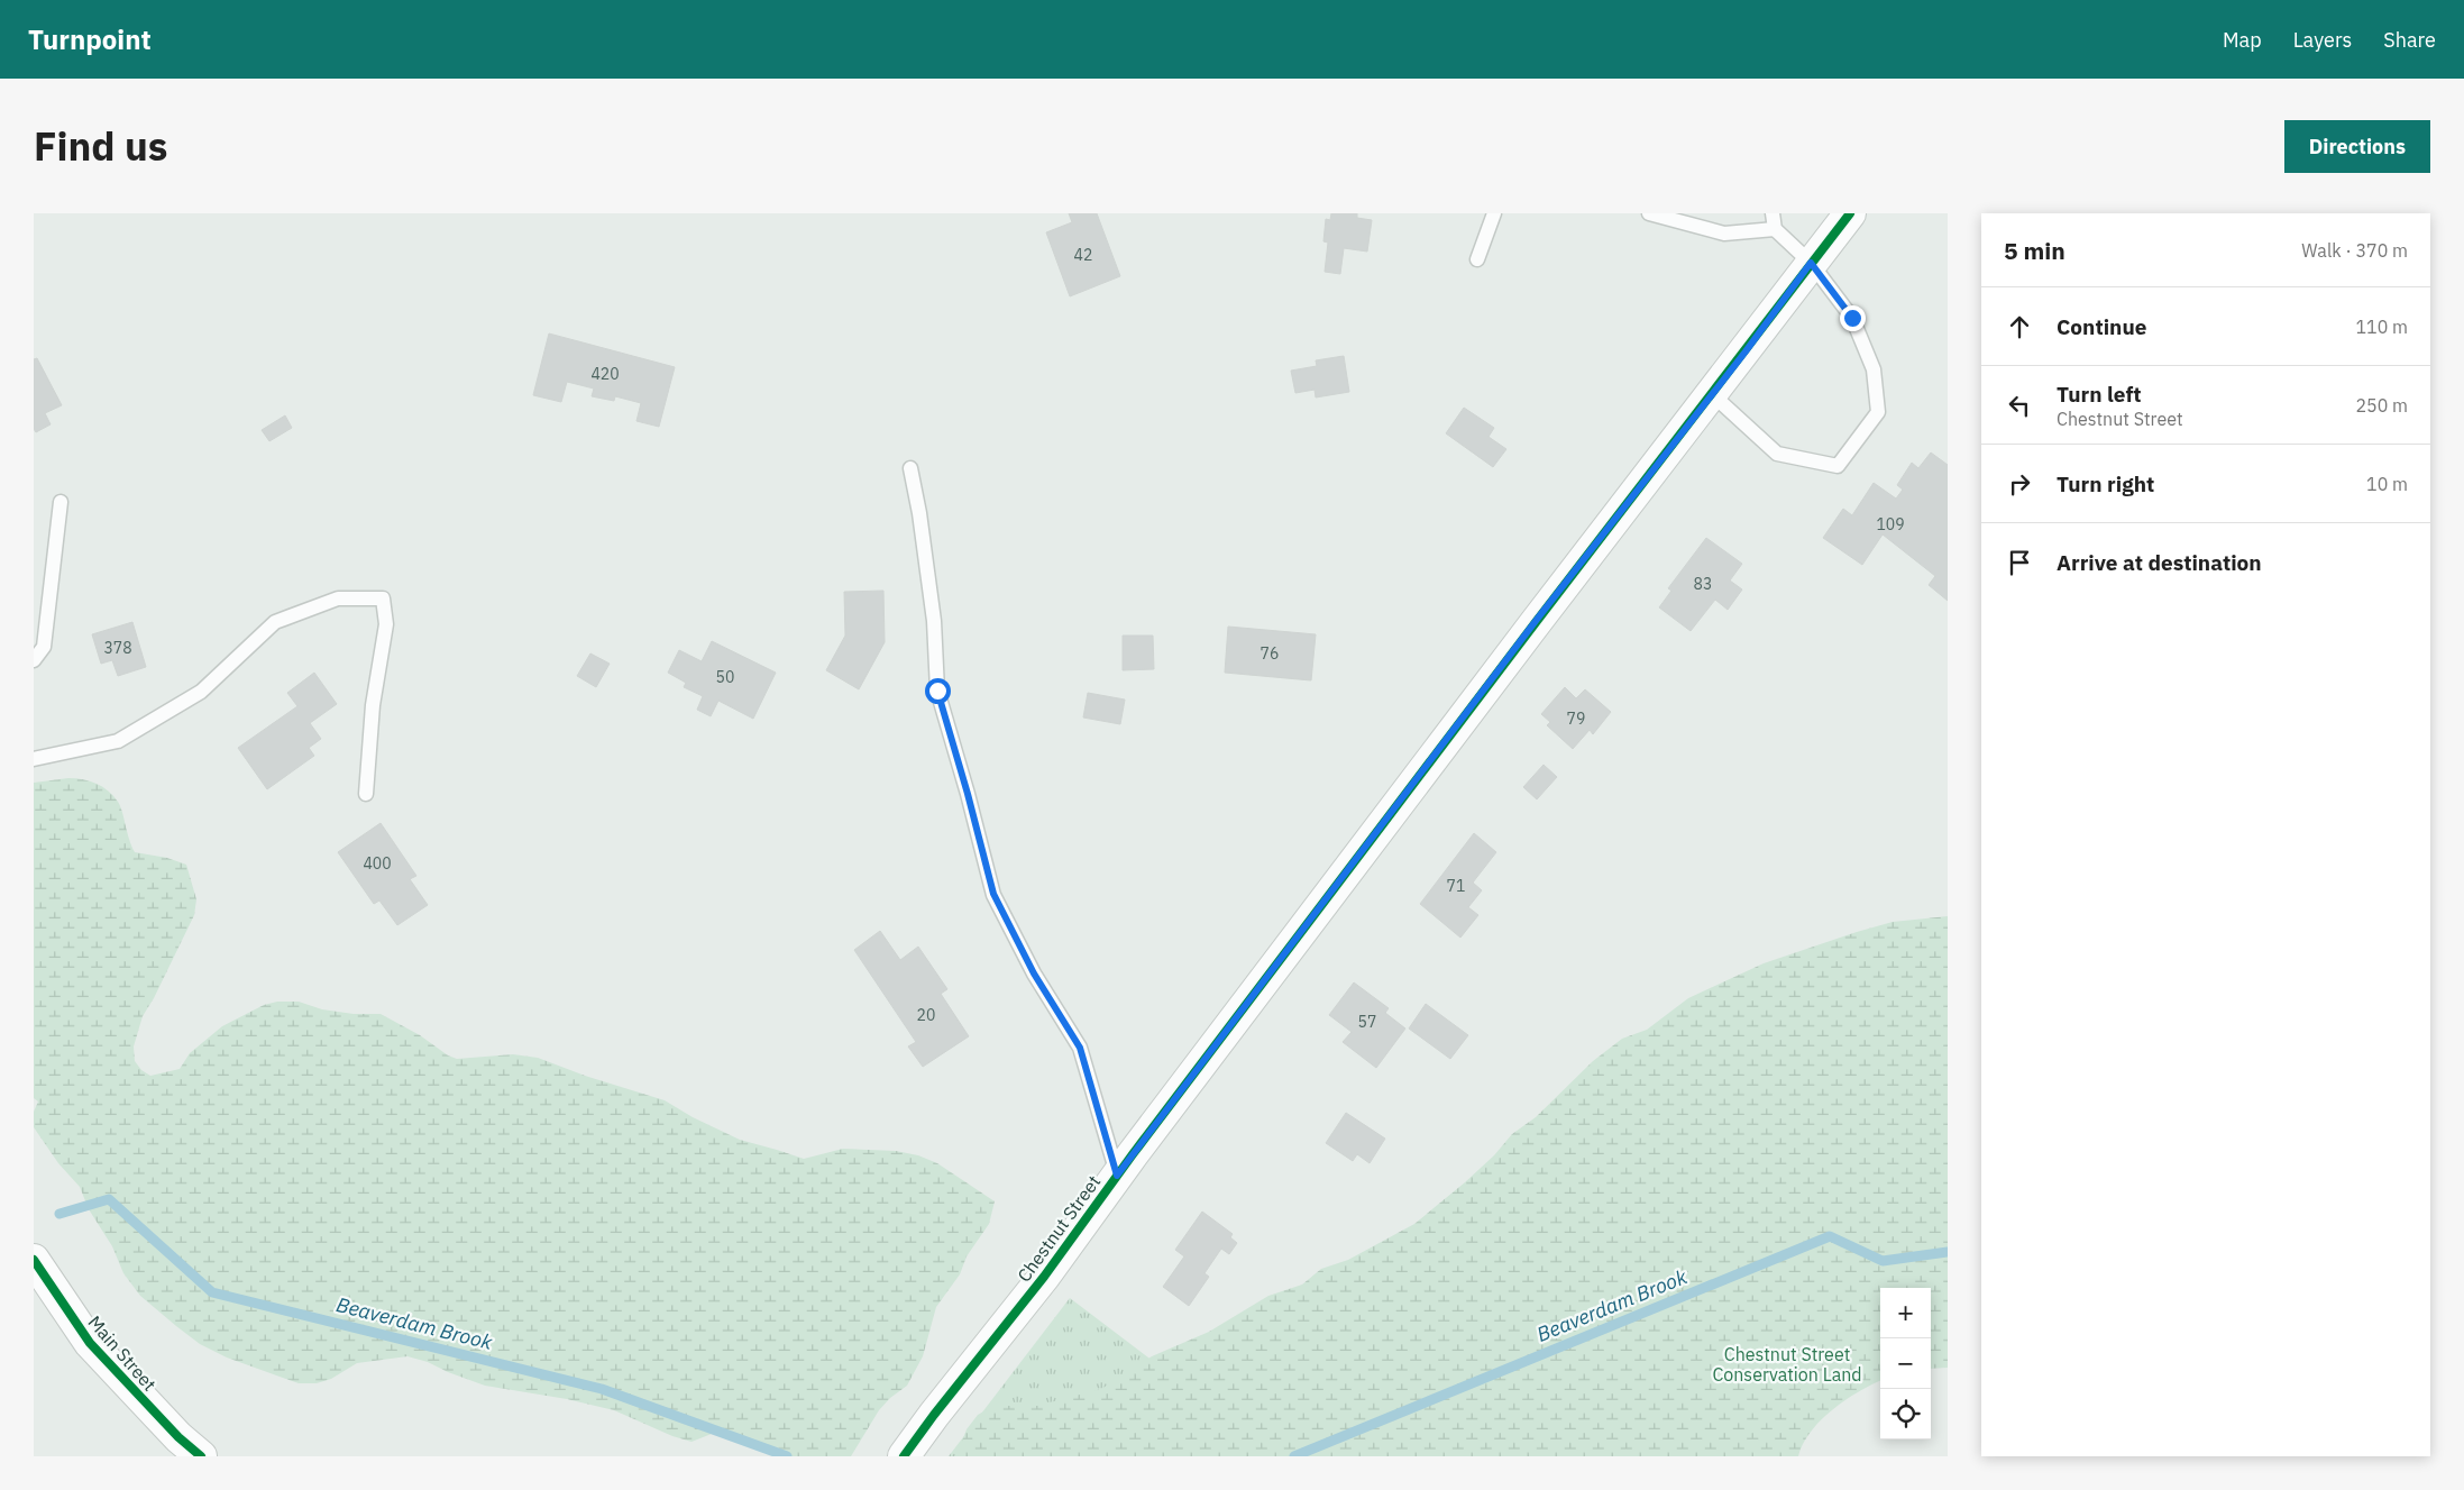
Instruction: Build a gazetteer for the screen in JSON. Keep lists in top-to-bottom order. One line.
{"streets":{"street":["Chestnut Street","Main Street"]},"water":["Beaverdam Brook"],"parks":["Chestnut Street Conservation Land"],"house_numbers":["42","420","109","83","378","76","50","79","400","71","20","57"],"page":{"header":"Turnpoint","nav":["Map","Layers","Share"],"title":"Find us","buttons":"Directions","heading":["5 min","Walk · 370 m"],"list":[["Continue","110 m"],["Turn left","Chestnut Street","250 m"],["Turn right","10 m"],"Arrive at destination"],"map_buttons":["+","−"]}}
